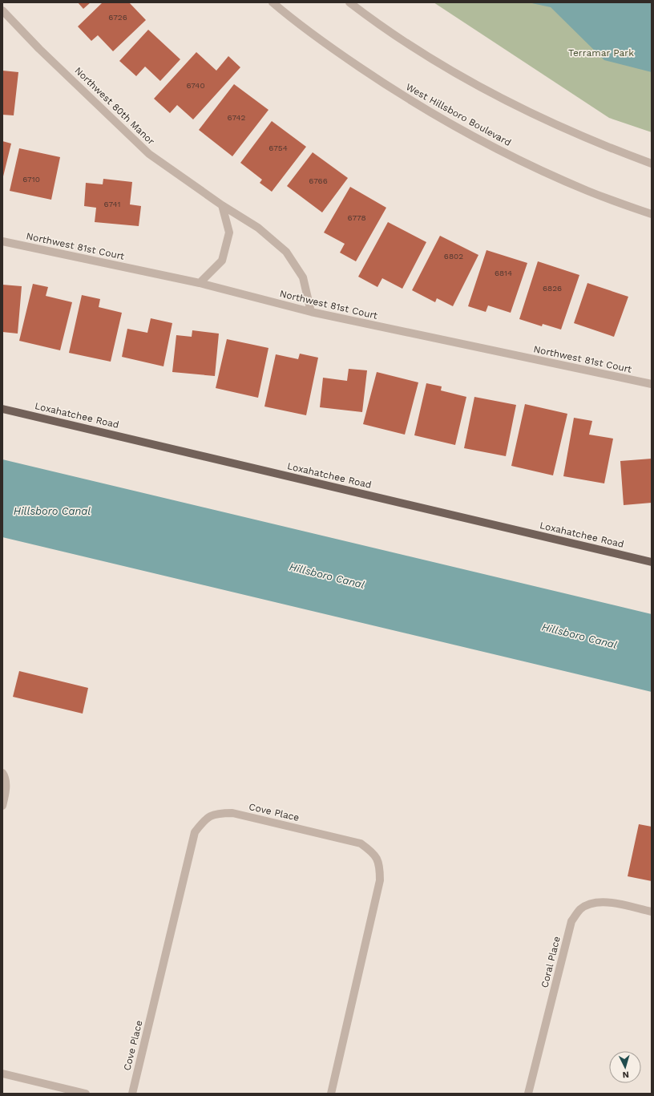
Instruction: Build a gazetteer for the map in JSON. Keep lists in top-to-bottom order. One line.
{"streets":{"main road":["Loxahatchee Road"],"street":["Northwest 80th Manor","West Hillsboro Boulevard","Northwest 81st Court","Cove Place","Coral Place"]},"crossings":[["Northwest 80th Manor","Northwest 81st Court"]],"water":["Hillsboro Canal"],"parks":["Terramar Park"],"house_numbers":["6726","6740","6742","6754","6710","6766","6741","6778","6802","6814","6826"],"north":"bottom"}
